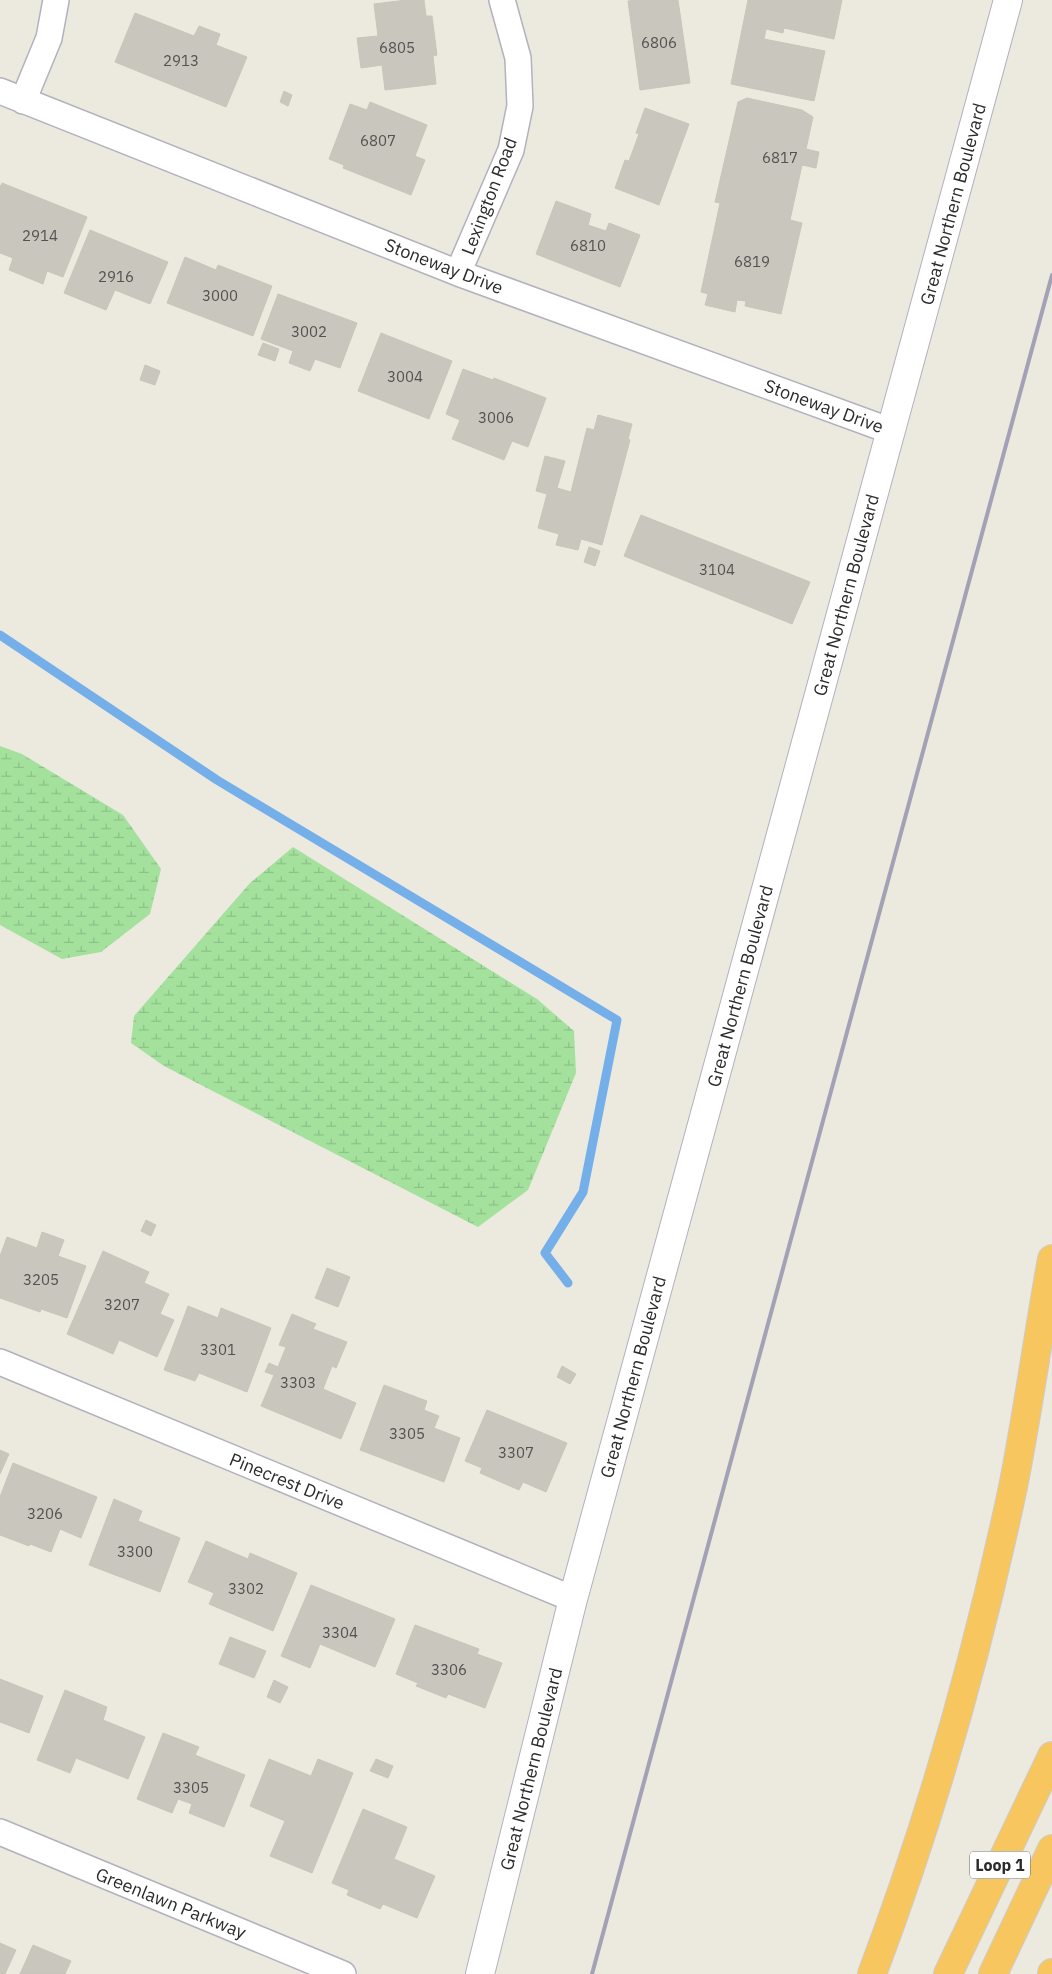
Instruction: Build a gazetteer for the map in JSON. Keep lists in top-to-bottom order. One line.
{"streets":{"highway":["Loop 1"],"street":["Lexington Road","Great Northern Boulevard","Stoneway Drive","Pinecrest Drive","Greenlawn Parkway"]},"crossings":[["Lexington Road","Stoneway Drive"],["Great Northern Boulevard","Stoneway Drive"],["Great Northern Boulevard","Pinecrest Drive"]],"house_numbers":["6806","6805","2913","6807","6817","2914","6810","6819","2916","3000","3002","3004","3006","3104","3205","3207","3301","3303","3305","3307","3206","3300","3302","3304","3306","3305"]}
